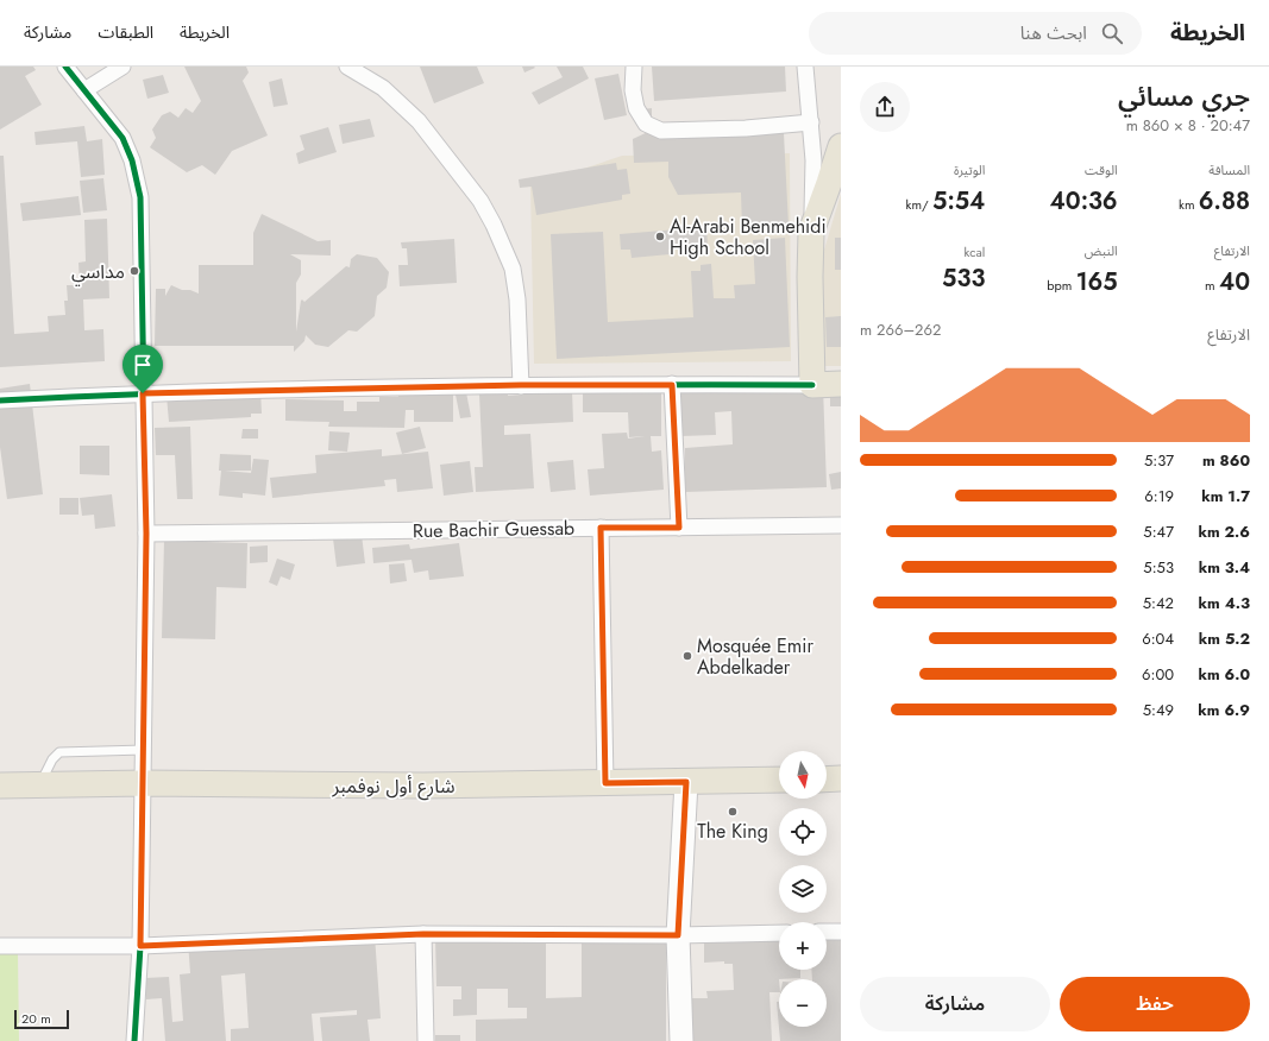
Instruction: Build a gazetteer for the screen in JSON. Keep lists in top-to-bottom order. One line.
{"streets":{"main road":["شارع أول نوفمبر"],"street":["Rue Bachir Guessab"]},"places":["Al-Arabi Benmehidi High School","مداسي","Mosquée Emir Abdelkader","The King"],"scale_bar":"20 m","north":"bottom","page":{"header":"الخريطة","search":"ابحث هنا","nav":["الخريطة","الطبقات","مشاركة"],"heading":["جري مسائي","20:47 · 8 × 860 m"],"stats":[["المسافة","6.88 km"],["الوقت","40:36"],["الوتيرة","5:54 /km"],["الارتفاع","40 m"],["النبض","165 bpm"],["kcal","533"]],"chart":["الارتفاع","262–266 m"],"list":[{"name":"860 m","note":"5:37"},{"name":"1.7 km","note":"6:19"},{"name":"2.6 km","note":"5:47"},{"name":"3.4 km","note":"5:53"},{"name":"4.3 km","note":"5:42"},{"name":"5.2 km","note":"6:04"},{"name":"6.0 km","note":"6:00"},{"name":"6.9 km","note":"5:49"}],"map_buttons":["+","−"],"buttons":["حفظ","مشاركة"],"scale":"20 m"}}
